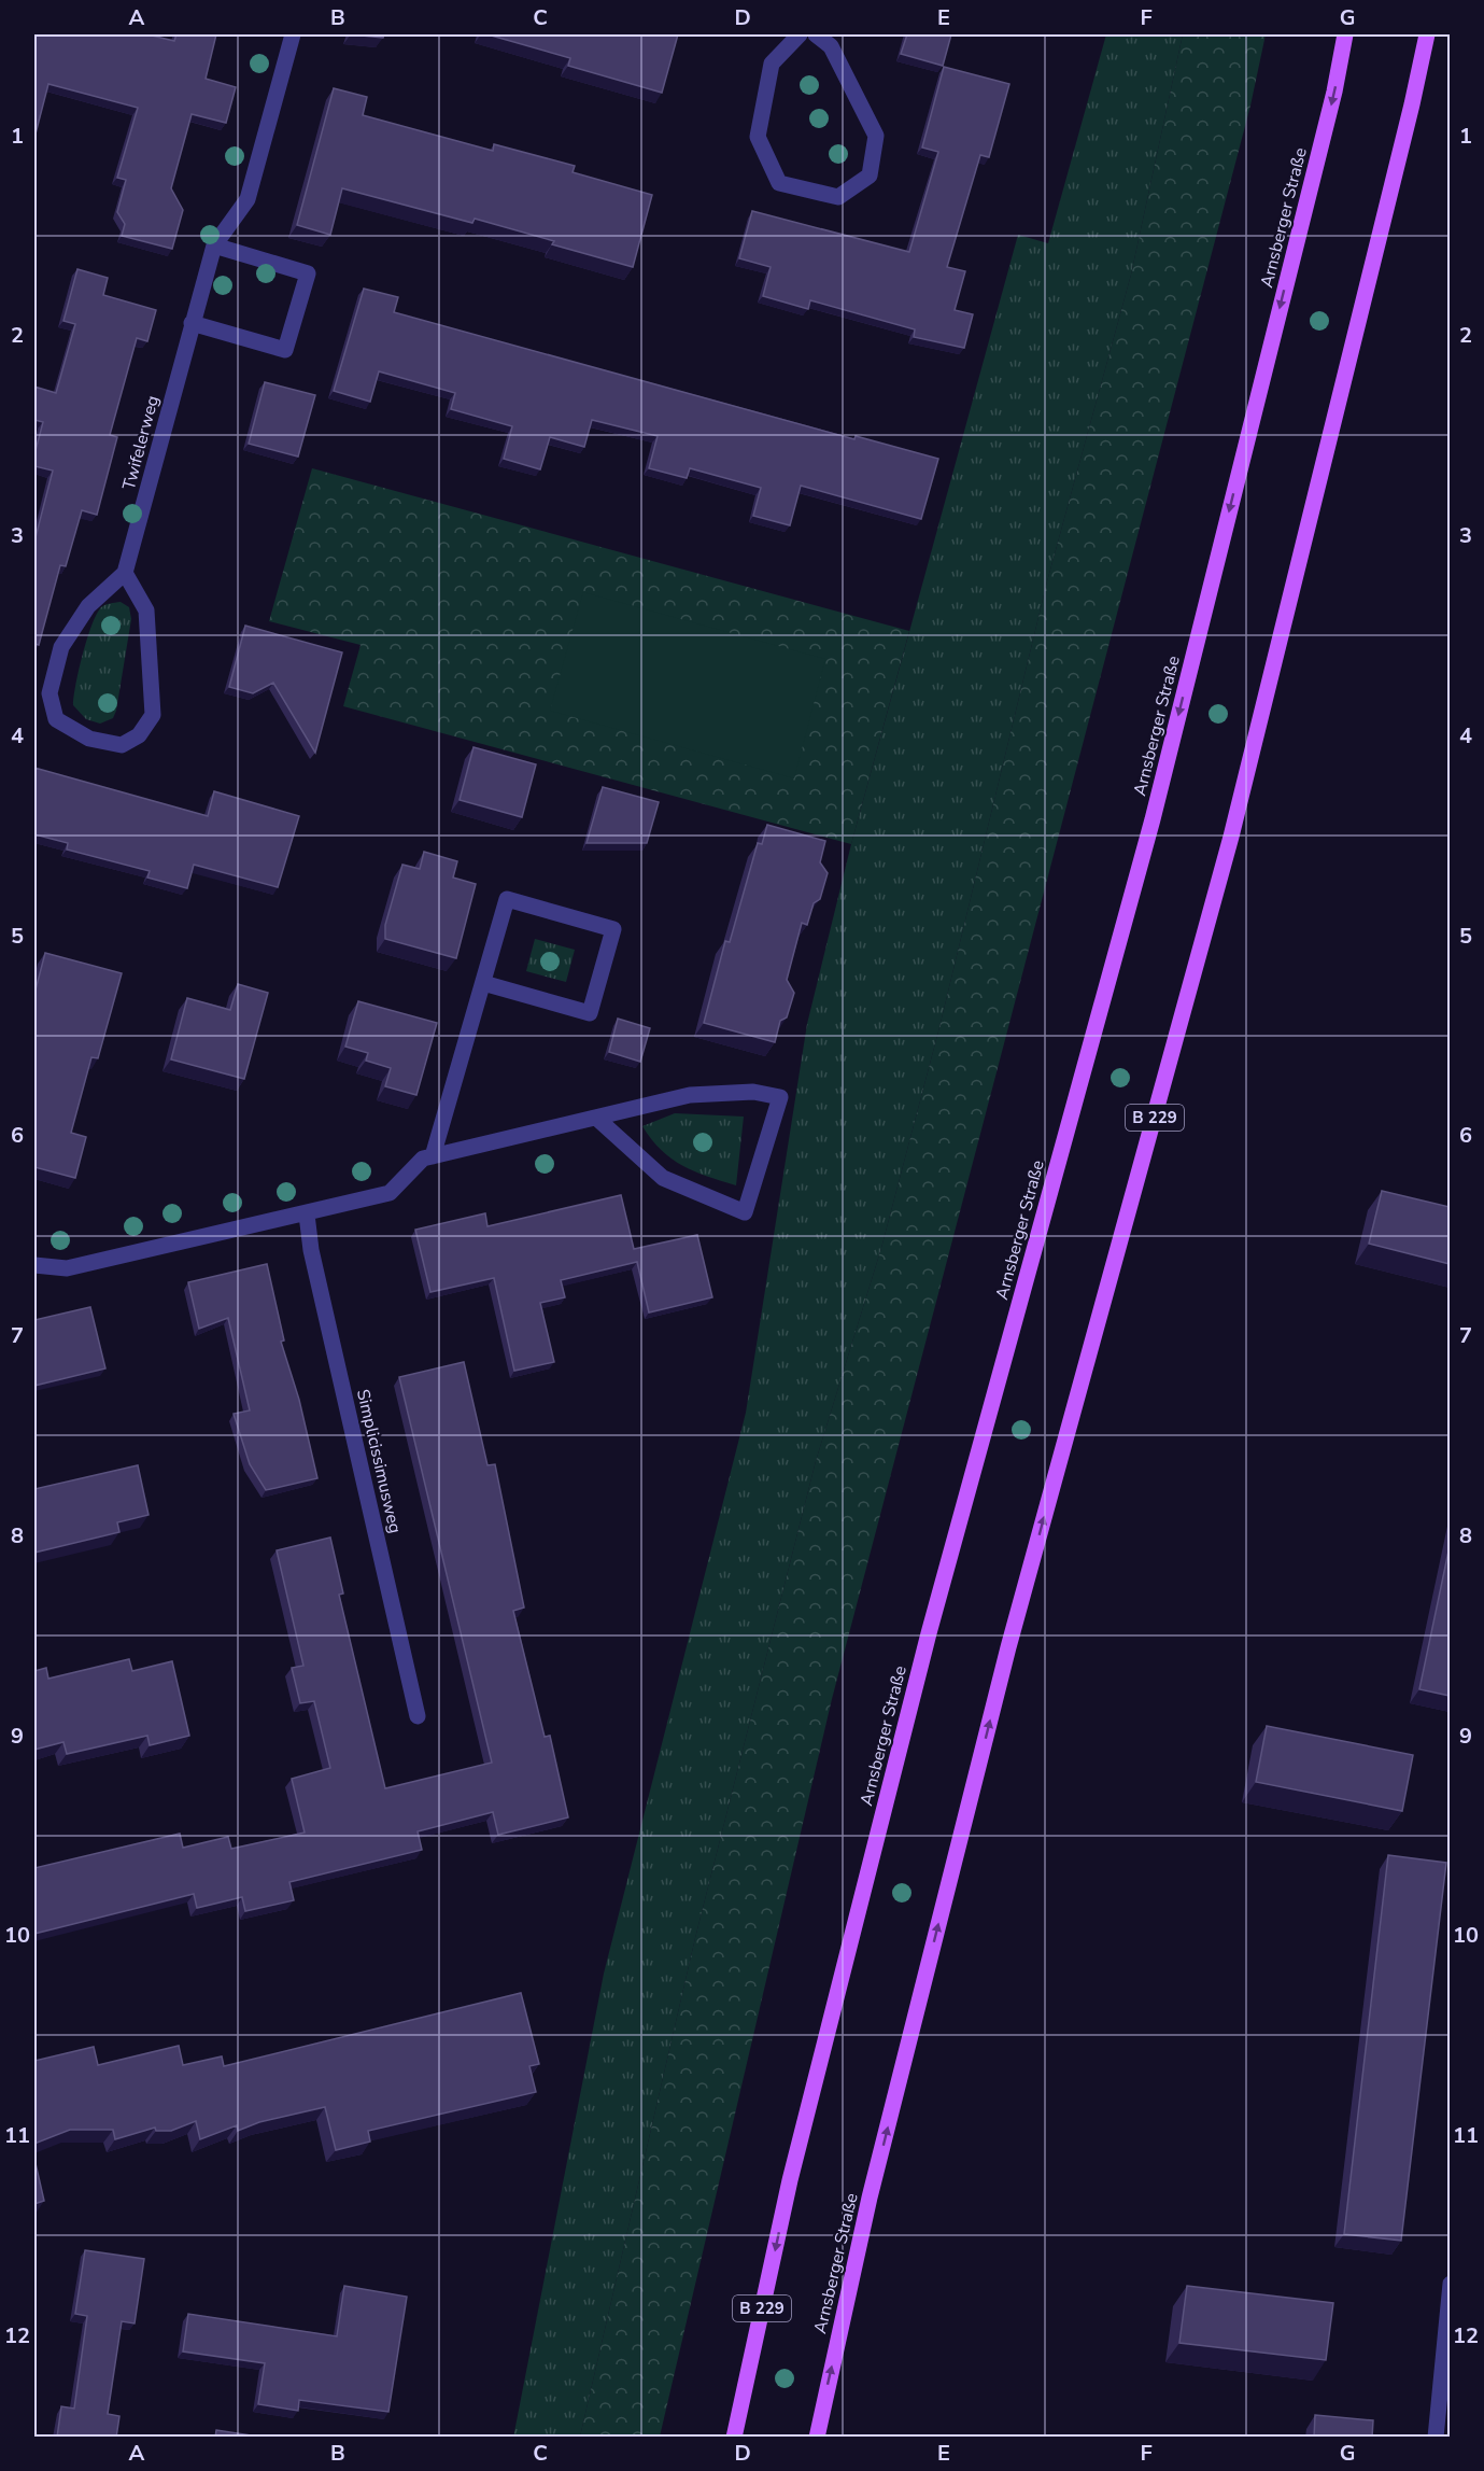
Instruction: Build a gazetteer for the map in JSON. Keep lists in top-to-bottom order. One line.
{"streets":{"main road":["Arnsberger Straße","B 229"],"street":["Twifelerweg","Simplicissimusweg"]},"grid":{"columns":["A","B","C","D","E","F","G"],"rows":["1","2","3","4","5","6","7","8","9","10","11","12"]}}
